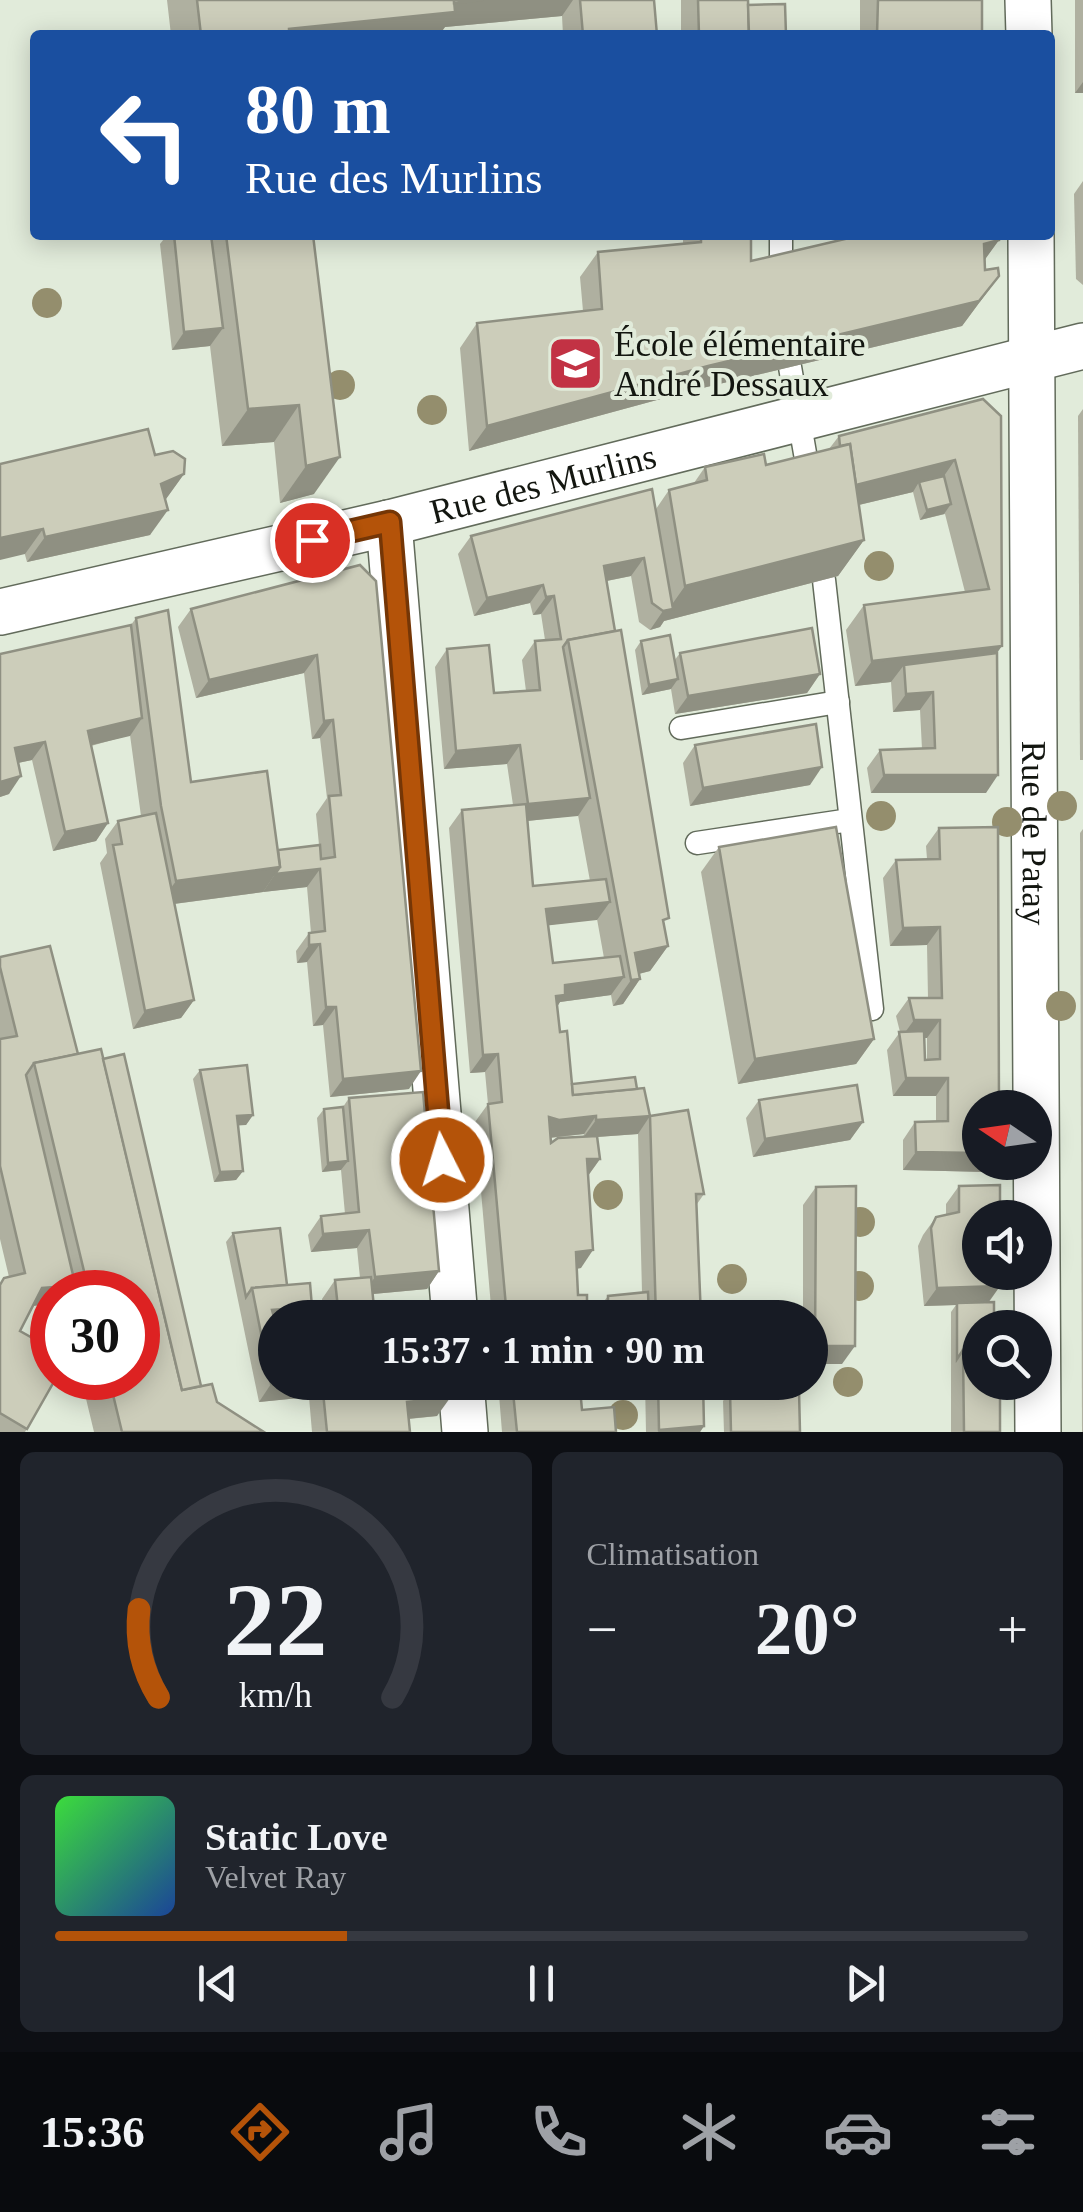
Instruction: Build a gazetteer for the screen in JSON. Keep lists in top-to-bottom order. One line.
{"streets":{"street":["Rue des Murlins","Rue de Patay"]},"crossings":[["Rue des Murlins","Rue de Patay"]],"places":{"school or university":["École élémentaire André Dessaux"]},"north":"left","page":{"turn":["80 m","Rue des Murlins"],"limit":"30","trip":"15:37 · 1 min · 90 m","tile":"Climatisation","heat":["−","20°","+"],"song":["Static Love","Velvet Ray"],"tabs":"15:36","gauge":["22","km/h"]}}
